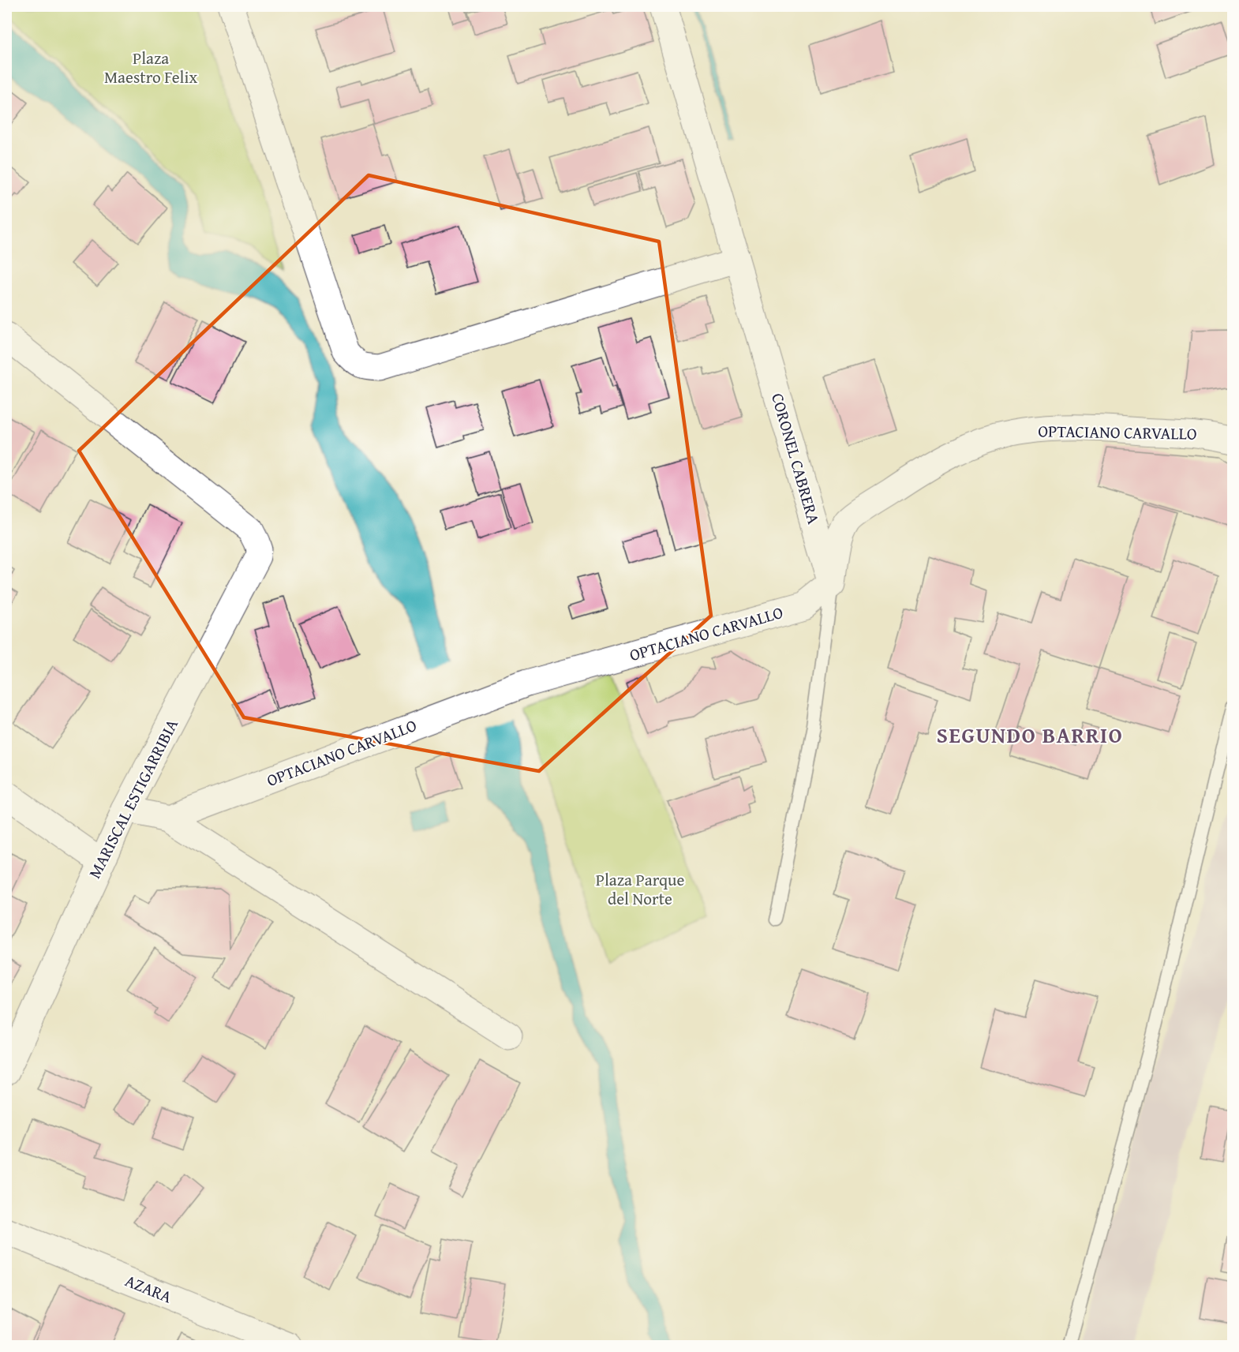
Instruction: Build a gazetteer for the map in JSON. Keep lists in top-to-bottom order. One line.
{"streets":{"street":["OPTACIANO CARVALLO","CORONEL CABRERA","MARISCAL ESTIGARRIBIA","AZARA"]},"crossings":[["OPTACIANO CARVALLO","CORONEL CABRERA"]],"districts":["SEGUNDO BARRIO"],"parks":["Plaza Maestro Felix","Plaza Parque del Norte"]}
